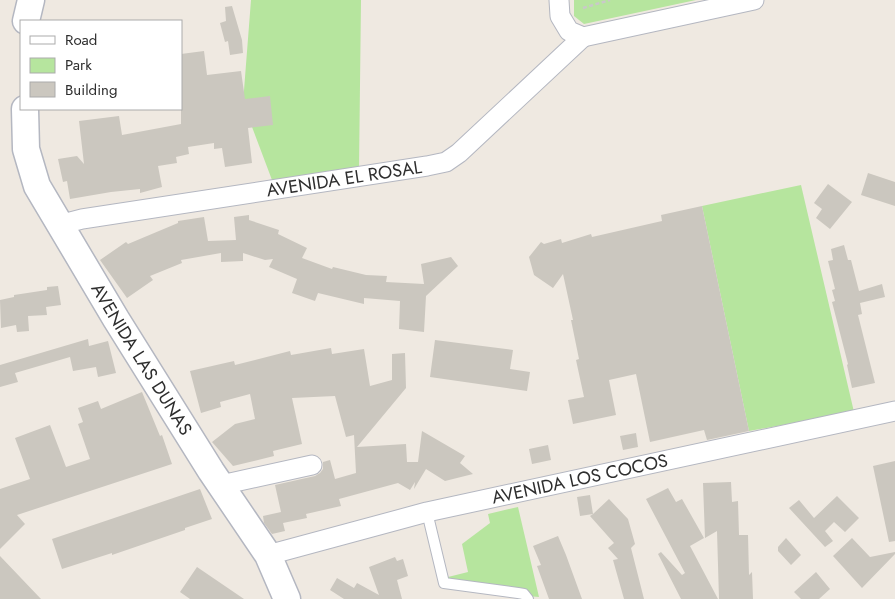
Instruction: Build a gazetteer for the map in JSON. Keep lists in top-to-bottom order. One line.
{"streets":{"street":["AVENIDA EL ROSAL","AVENIDA LAS DUNAS","AVENIDA LOS COCOS"]},"crossings":[["AVENIDA EL ROSAL","AVENIDA LAS DUNAS"],["AVENIDA LAS DUNAS","AVENIDA LOS COCOS"]],"legend":["Road","Park","Building"]}
